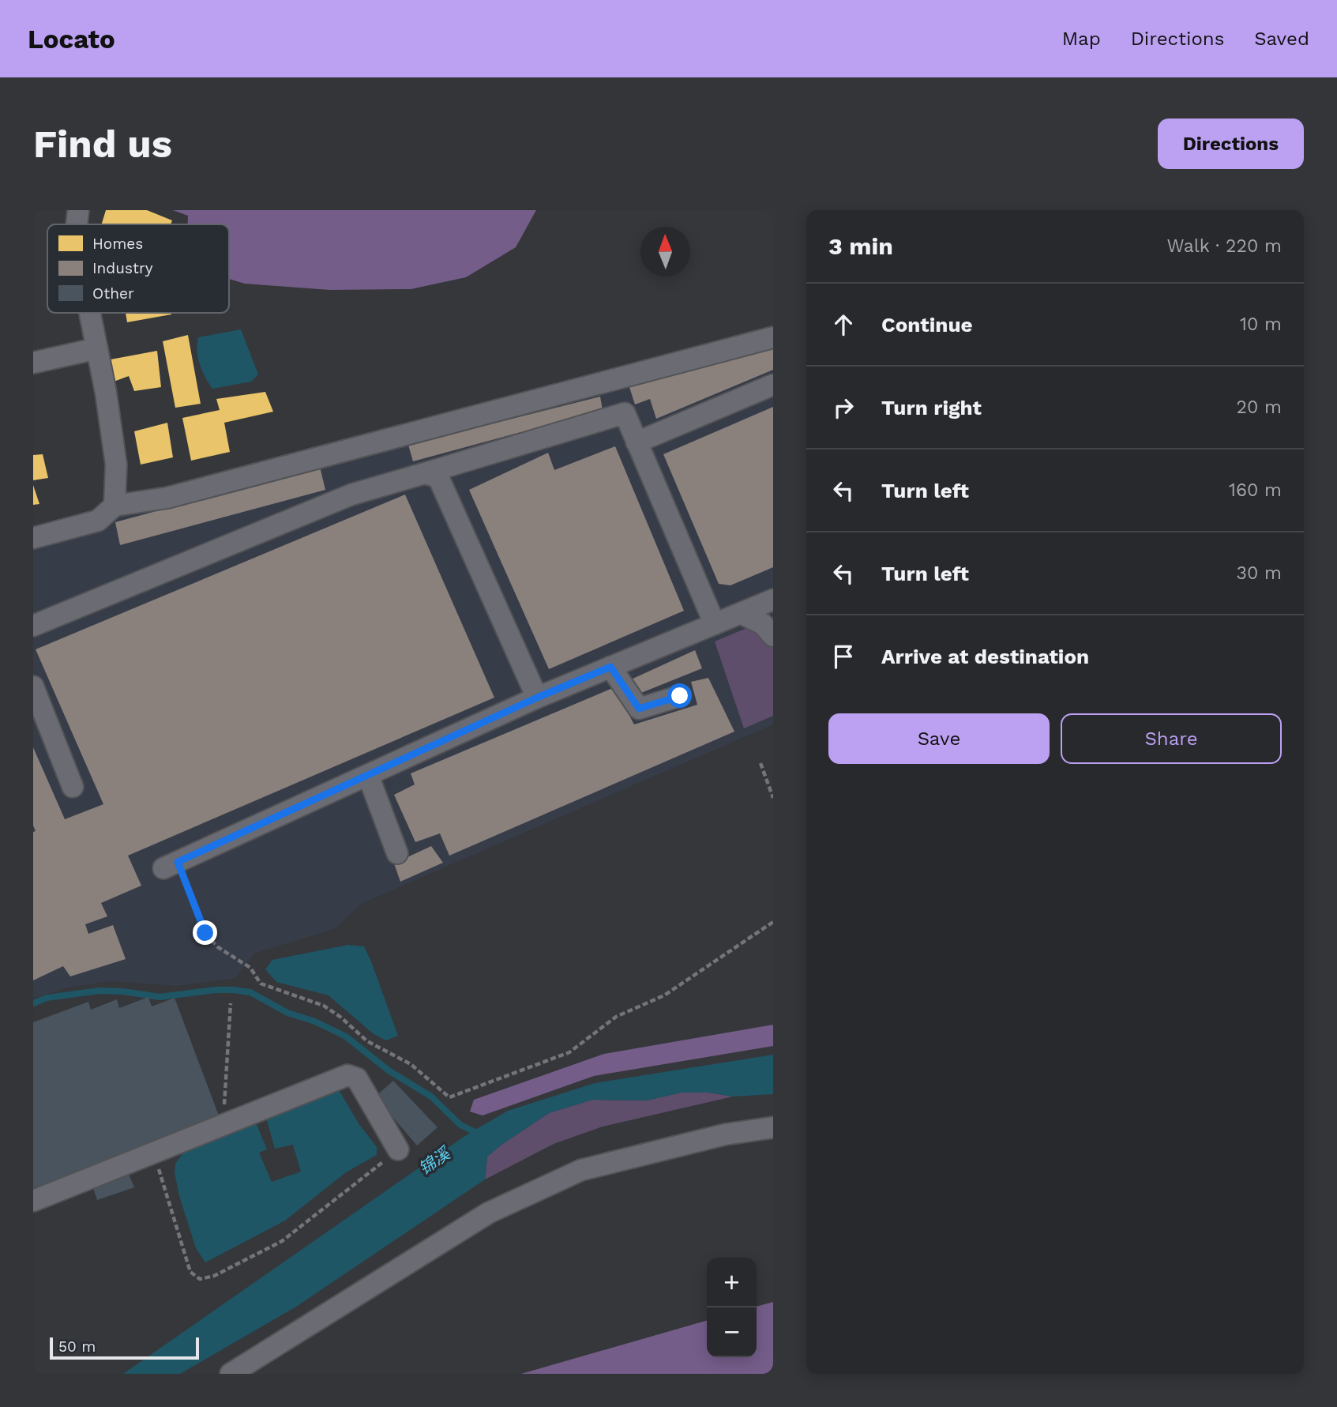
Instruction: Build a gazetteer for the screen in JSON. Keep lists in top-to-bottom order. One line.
{"water":["锦溪"],"legend":["Homes","Industry","Other"],"scale_bar":"50 m","north":"top","page":{"header":"Locato","nav":["Map","Directions","Saved"],"buttons":["Directions",["Save","Share"]],"title":"Find us","heading":["3 min","Walk · 220 m"],"list":[["Continue","10 m"],["Turn right","20 m"],["Turn left","160 m"],["Turn left","30 m"],"Arrive at destination"],"map_buttons":["+","−"],"scale":"50 m"}}
